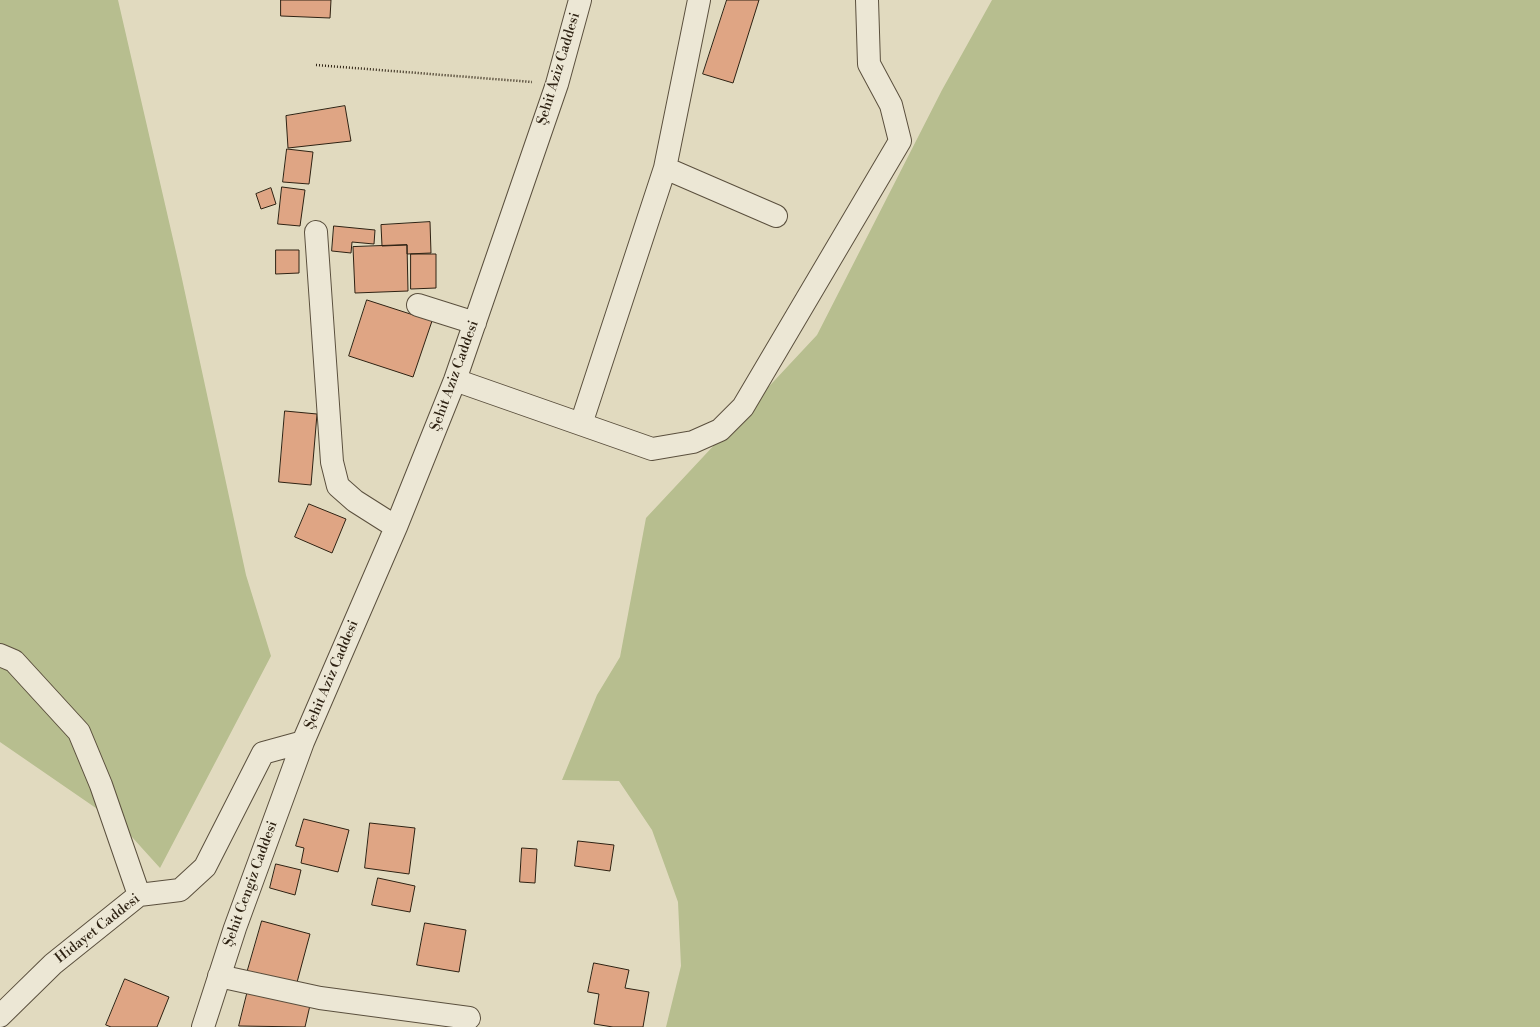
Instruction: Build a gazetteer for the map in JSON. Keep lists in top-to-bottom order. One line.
{"streets":{"street":["Şehit Aziz Caddesi","Şehit Cengiz Caddesi","Hidayet Caddesi"]},"crossings":[["Şehit Aziz Caddesi","Şehit Cengiz Caddesi"],["Şehit Aziz Caddesi","Hidayet Caddesi"],["Şehit Cengiz Caddesi","Hidayet Caddesi"]]}
